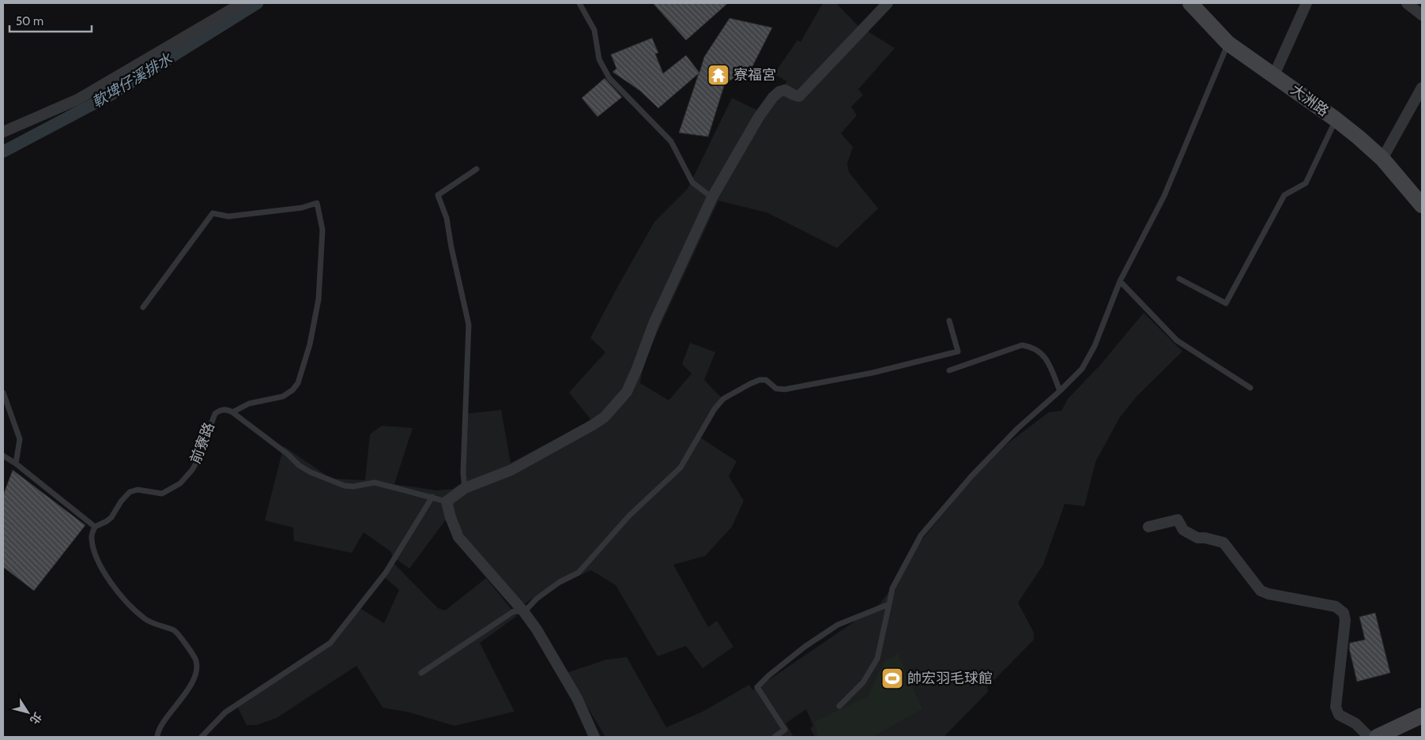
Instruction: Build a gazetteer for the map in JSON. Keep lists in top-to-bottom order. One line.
{"streets":{"street":["大洲路"],"lane":["前寮路"]},"water":["軟埤仔溪排水"],"places":{"temple":["寮福宮"],"sports":["帥宏羽毛球館"]},"scale_bar":"50 m","north":"bottom right"}
